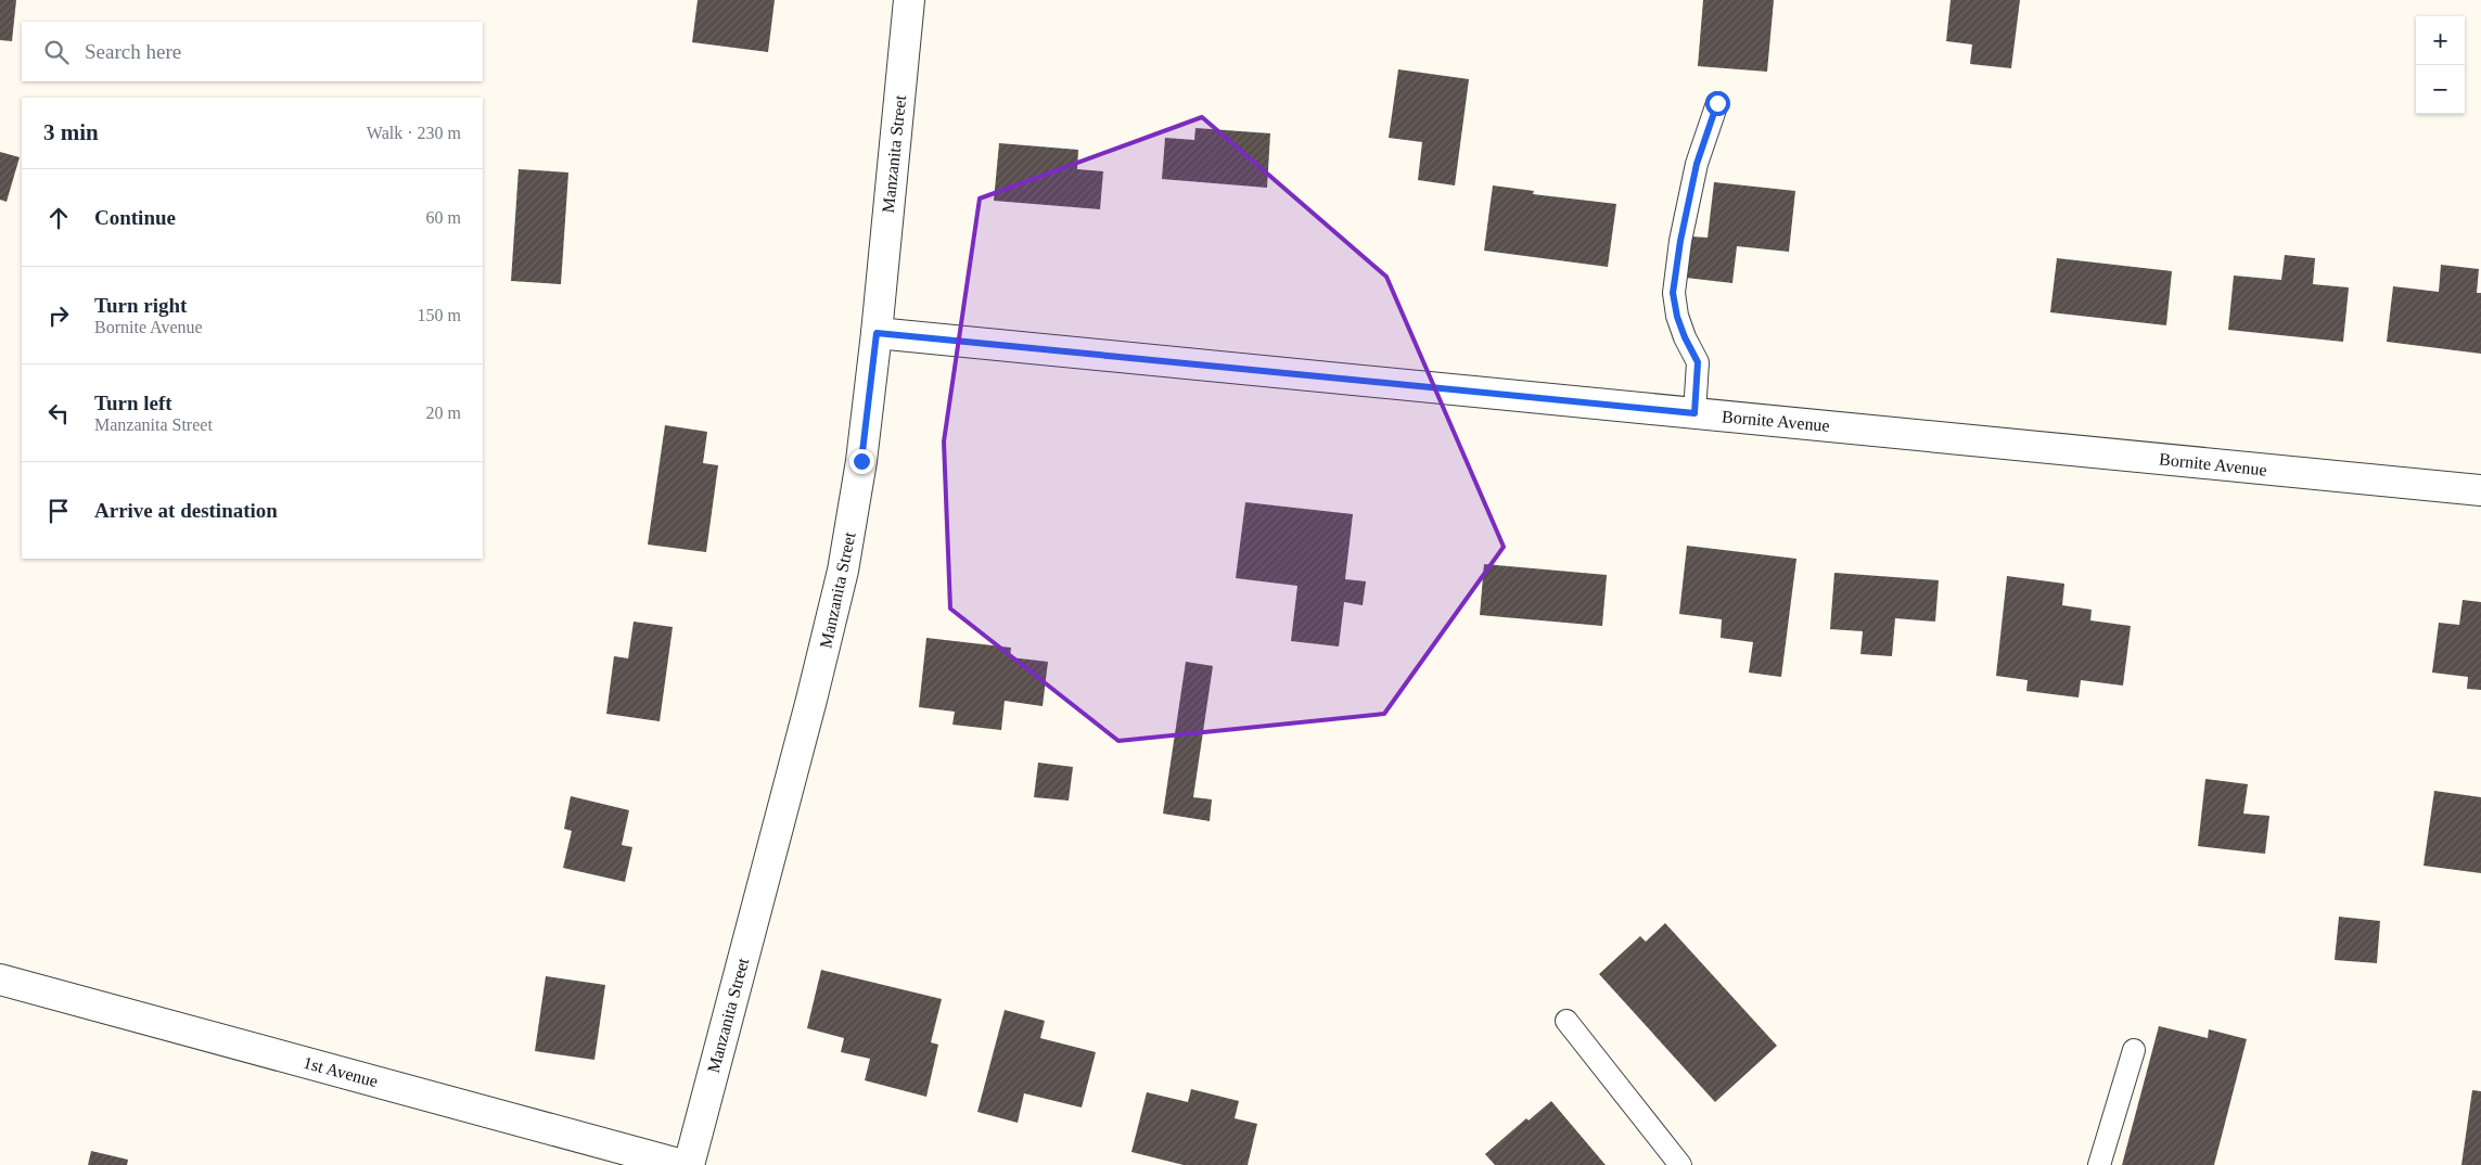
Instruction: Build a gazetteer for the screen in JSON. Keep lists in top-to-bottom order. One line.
{"streets":{"street":["Manzanita Street","Bornite Avenue","1st Avenue"]},"crossings":[["Manzanita Street","Bornite Avenue"]],"page":{"map_buttons":["+","−"],"search":"Search here","heading":["3 min","Walk · 230 m"],"list":[["Continue","60 m"],["Turn right","Bornite Avenue","150 m"],["Turn left","Manzanita Street","20 m"],"Arrive at destination"]}}
